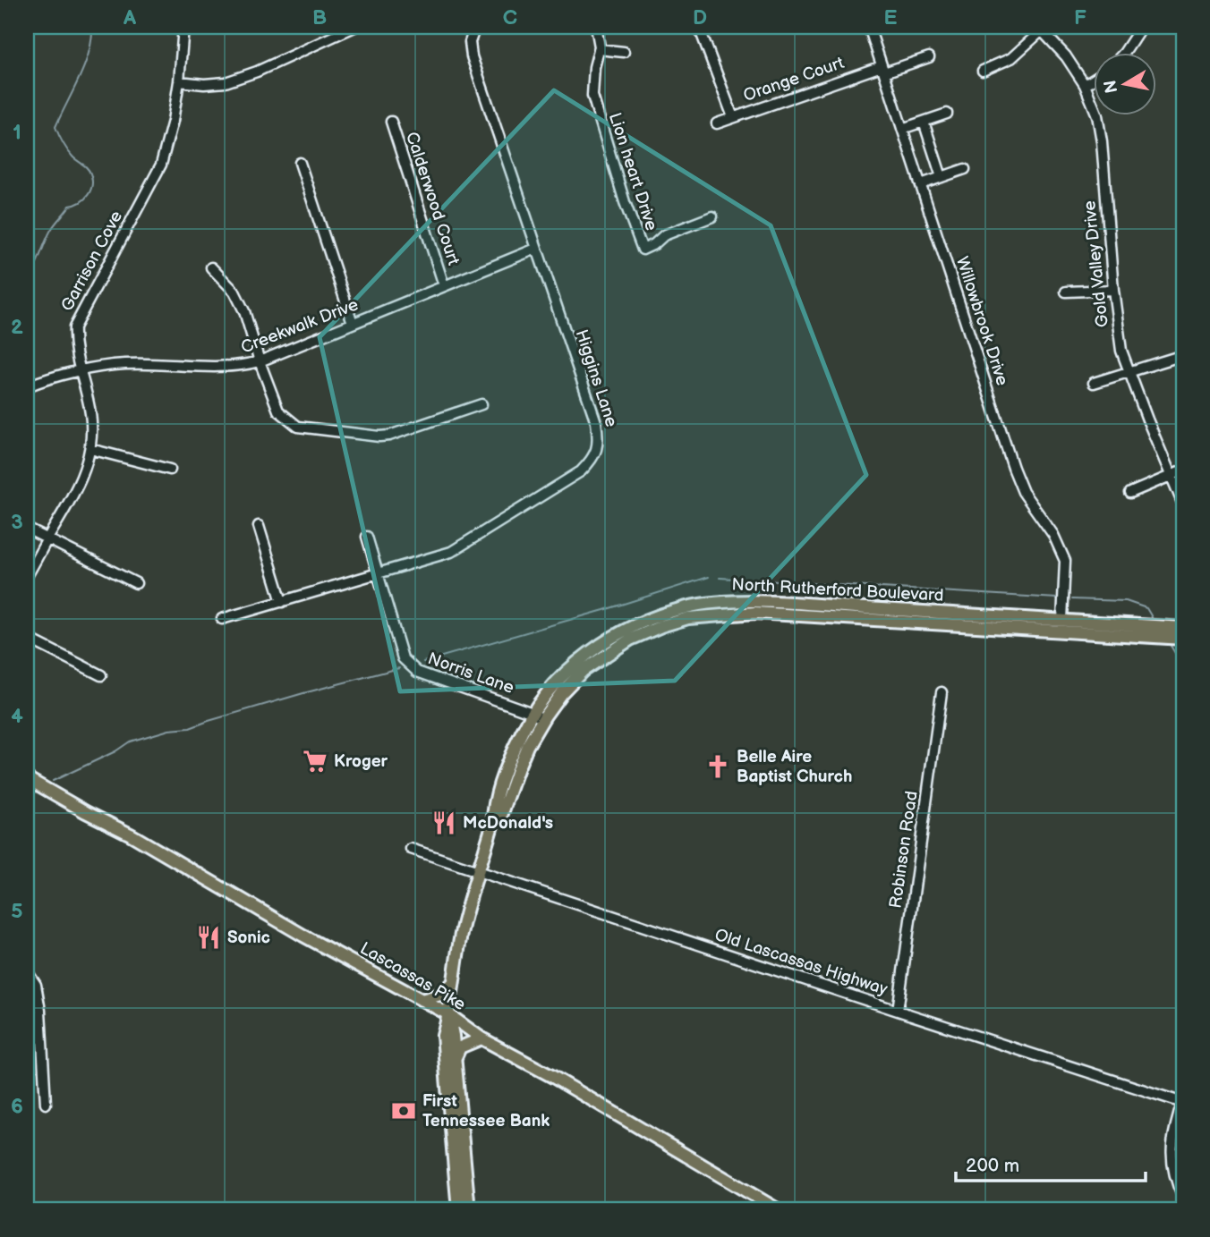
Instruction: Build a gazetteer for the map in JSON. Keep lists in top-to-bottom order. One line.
{"streets":{"main road":["North Rutherford Boulevard","Lascassas Pike"],"street":["Orange Court","Lion heart Drive","Calderwood Court","Garrison Cove","Gold Valley Drive","Willowbrook Drive","Creekwalk Drive","Higgins Lane","Norris Lane","Robinson Road","Old Lascassas Highway"]},"crossings":[["Orange Court","Willowbrook Drive"],["Calderwood Court","Creekwalk Drive"],["Garrison Cove","Creekwalk Drive"],["Willowbrook Drive","North Rutherford Boulevard"],["Creekwalk Drive","Higgins Lane"],["Higgins Lane","Norris Lane"],["North Rutherford Boulevard","Norris Lane"],["North Rutherford Boulevard","Old Lascassas Highway"],["North Rutherford Boulevard","Lascassas Pike"],["Robinson Road","Old Lascassas Highway"]],"places":{"supermarket":["Kroger"],"church":["Belle Aire Baptist Church"],"restaurant":["McDonald's","Sonic"],"bank":["First Tennessee Bank"]},"scale_bar":"200 m","north":"left","grid":{"columns":["A","B","C","D","E","F"],"rows":["1","2","3","4","5","6"]}}
